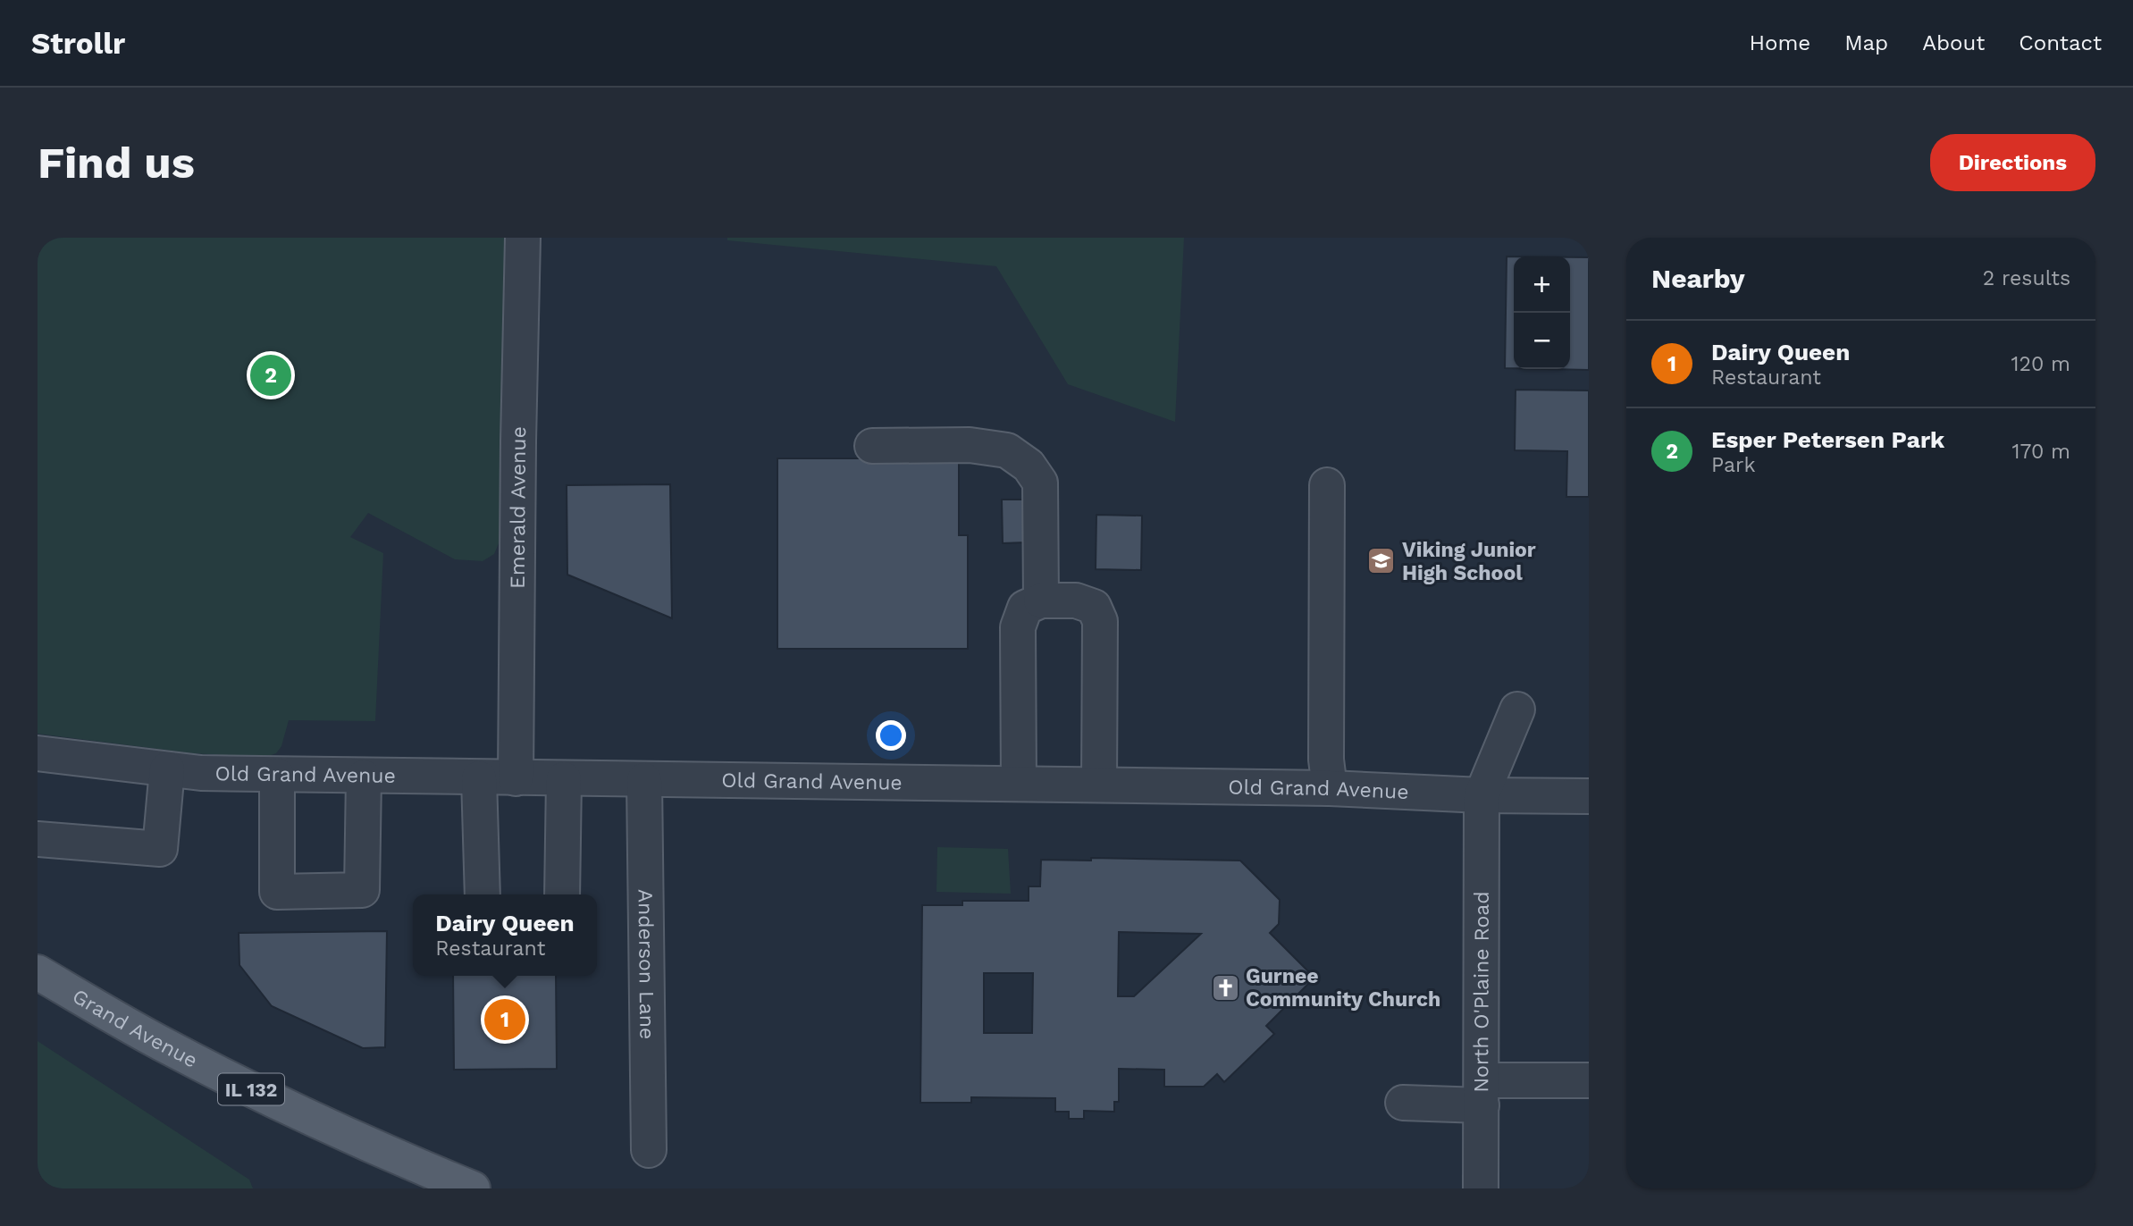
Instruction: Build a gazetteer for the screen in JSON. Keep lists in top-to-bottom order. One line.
{"streets":{"main road":["Grand Avenue","IL 132"],"street":["Emerald Avenue","Old Grand Avenue","Anderson Lane","North O'Plaine Road"]},"crossings":[["Emerald Avenue","Old Grand Avenue"],["Old Grand Avenue","Anderson Lane"],["Old Grand Avenue","North O'Plaine Road"]],"places":{"school or university":["Viking Junior High School"],"church":["Gurnee Community Church"]},"page":{"header":"Strollr","nav":["Home","Map","About","Contact"],"buttons":"Directions","title":"Find us","heading":["Nearby","2 results"],"map_buttons":["+","−"],"list":[{"mark":"1","name":"Dairy Queen","note":"Restaurant","value":"120 m"},{"mark":"2","name":"Esper Petersen Park","note":"Park","value":"170 m"}],"pins":["2","1"],"popup":["Dairy Queen","Restaurant"]}}
